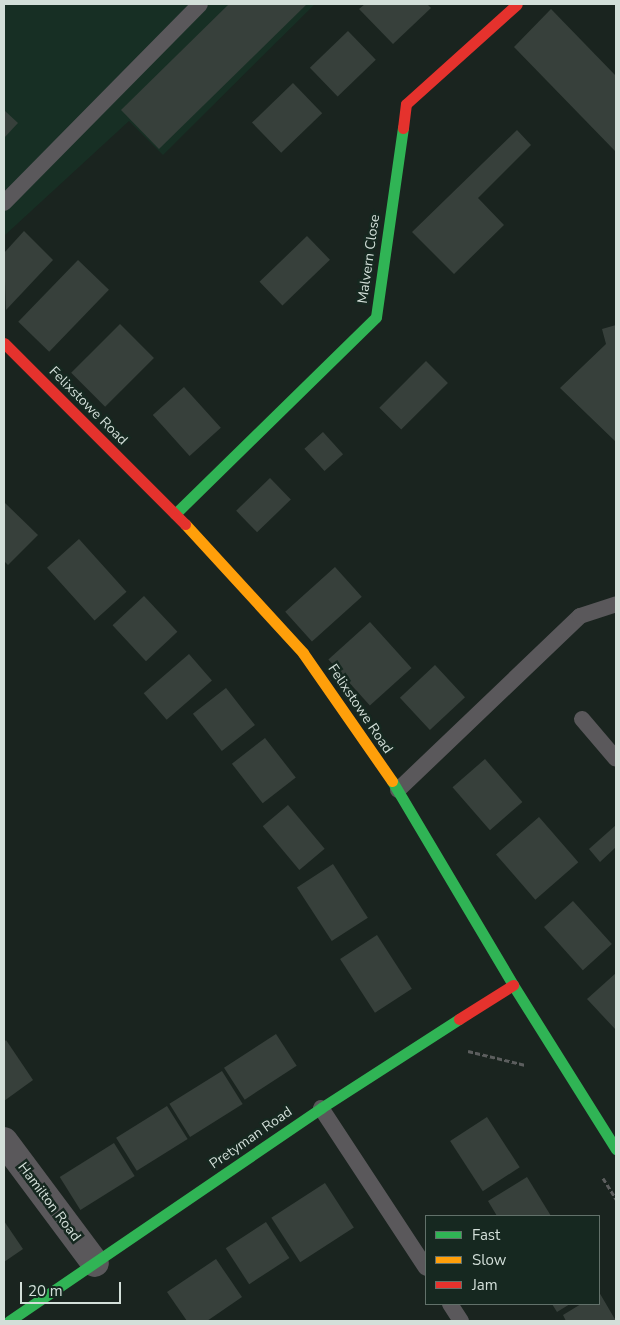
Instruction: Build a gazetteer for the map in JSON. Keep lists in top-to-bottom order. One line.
{"streets":{"street":["Malvern Close","Felixstowe Road","Pretyman Road","Hamilton Road"]},"crossings":[["Malvern Close","Felixstowe Road"],["Felixstowe Road","Pretyman Road"],["Pretyman Road","Hamilton Road"]],"legend":["Fast","Slow","Jam"],"scale_bar":"20 m"}
